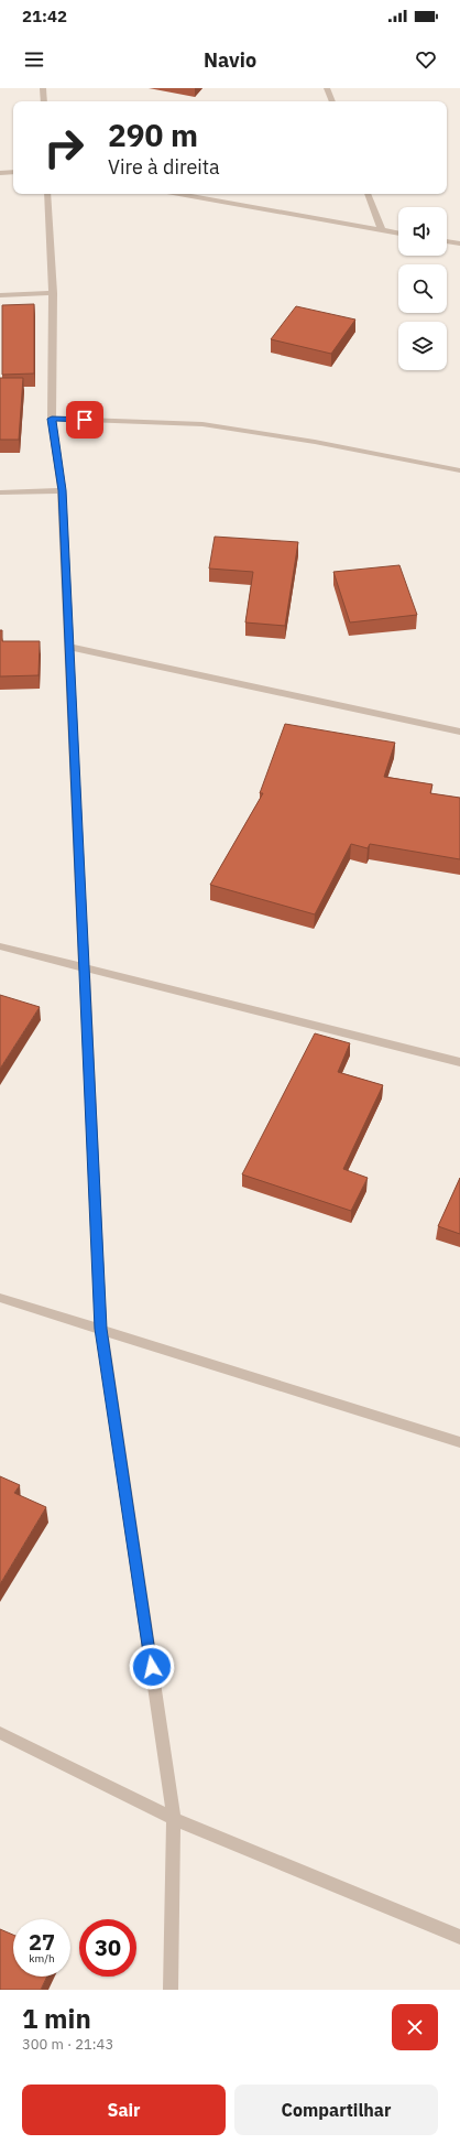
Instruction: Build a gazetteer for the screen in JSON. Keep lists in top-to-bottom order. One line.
{"page":{"status":"21:42","header":"Navio","turn":["290 m","Vire à direita"],"speed":"27 km/h","limit":"30","heading":["1 min","300 m · 21:43"],"buttons":["Sair","Compartilhar"]}}
